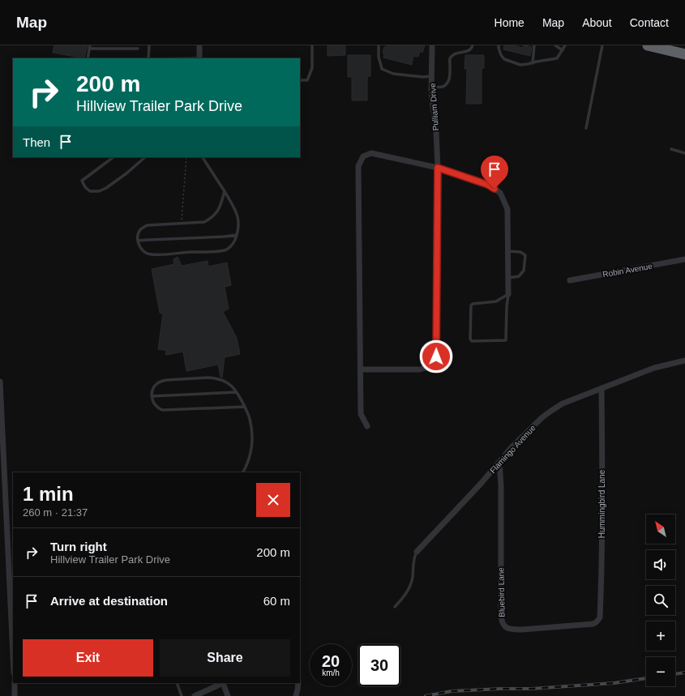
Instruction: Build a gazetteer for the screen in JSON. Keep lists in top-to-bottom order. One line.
{"streets":{"street":["Pulliam Drive","Robin Avenue","Flamingo Avenue","Hummingbird Lane","Bluebird Lane"]},"crossings":[["Flamingo Avenue","Hummingbird Lane"],["Flamingo Avenue","Bluebird Lane"],["Hummingbird Lane","Bluebird Lane"]],"north":"top left","page":{"header":"Map","nav":["Home","Map","About","Contact"],"turn":["200 m","Hillview Trailer Park Drive"],"then":"Then","heading":["1 min","260 m · 21:37"],"map_buttons":["+","−"],"list":[{"name":"Turn right","note":"Hillview Trailer Park Drive","value":"200 m"},{"name":"Arrive at destination","value":"60 m"}],"buttons":["Exit","Share"],"speed":"20 km/h","limit":"30"}}
